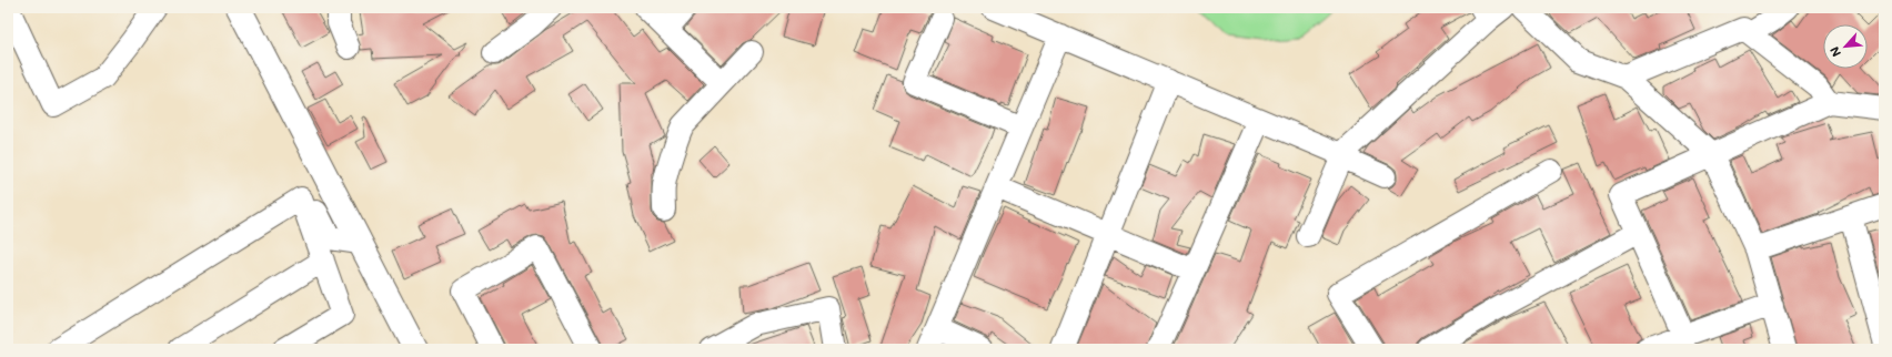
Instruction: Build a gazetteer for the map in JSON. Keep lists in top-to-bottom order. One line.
{"north":"bottom left"}
